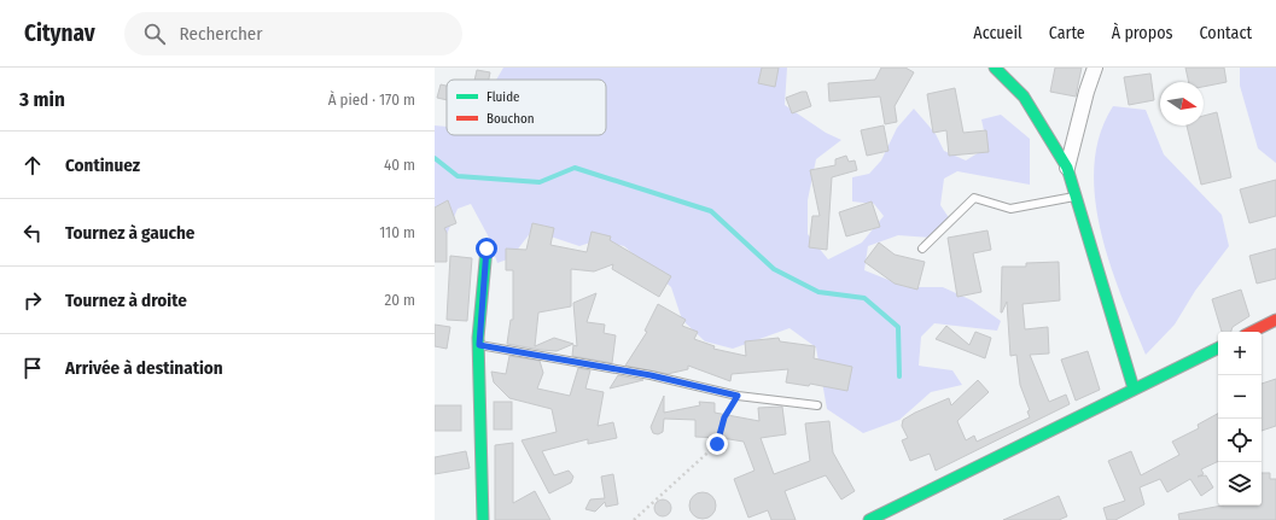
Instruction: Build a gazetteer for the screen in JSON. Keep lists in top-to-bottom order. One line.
{"legend":["Fluide","Bouchon"],"north":"right","page":{"header":"Citynav","search":"Rechercher","nav":["Accueil","Carte","À propos","Contact"],"heading":["3 min","À pied · 170 m"],"list":[["Continuez","40 m"],["Tournez à gauche","110 m"],["Tournez à droite","20 m"],"Arrivée à destination"],"map_buttons":["+","−"]}}
